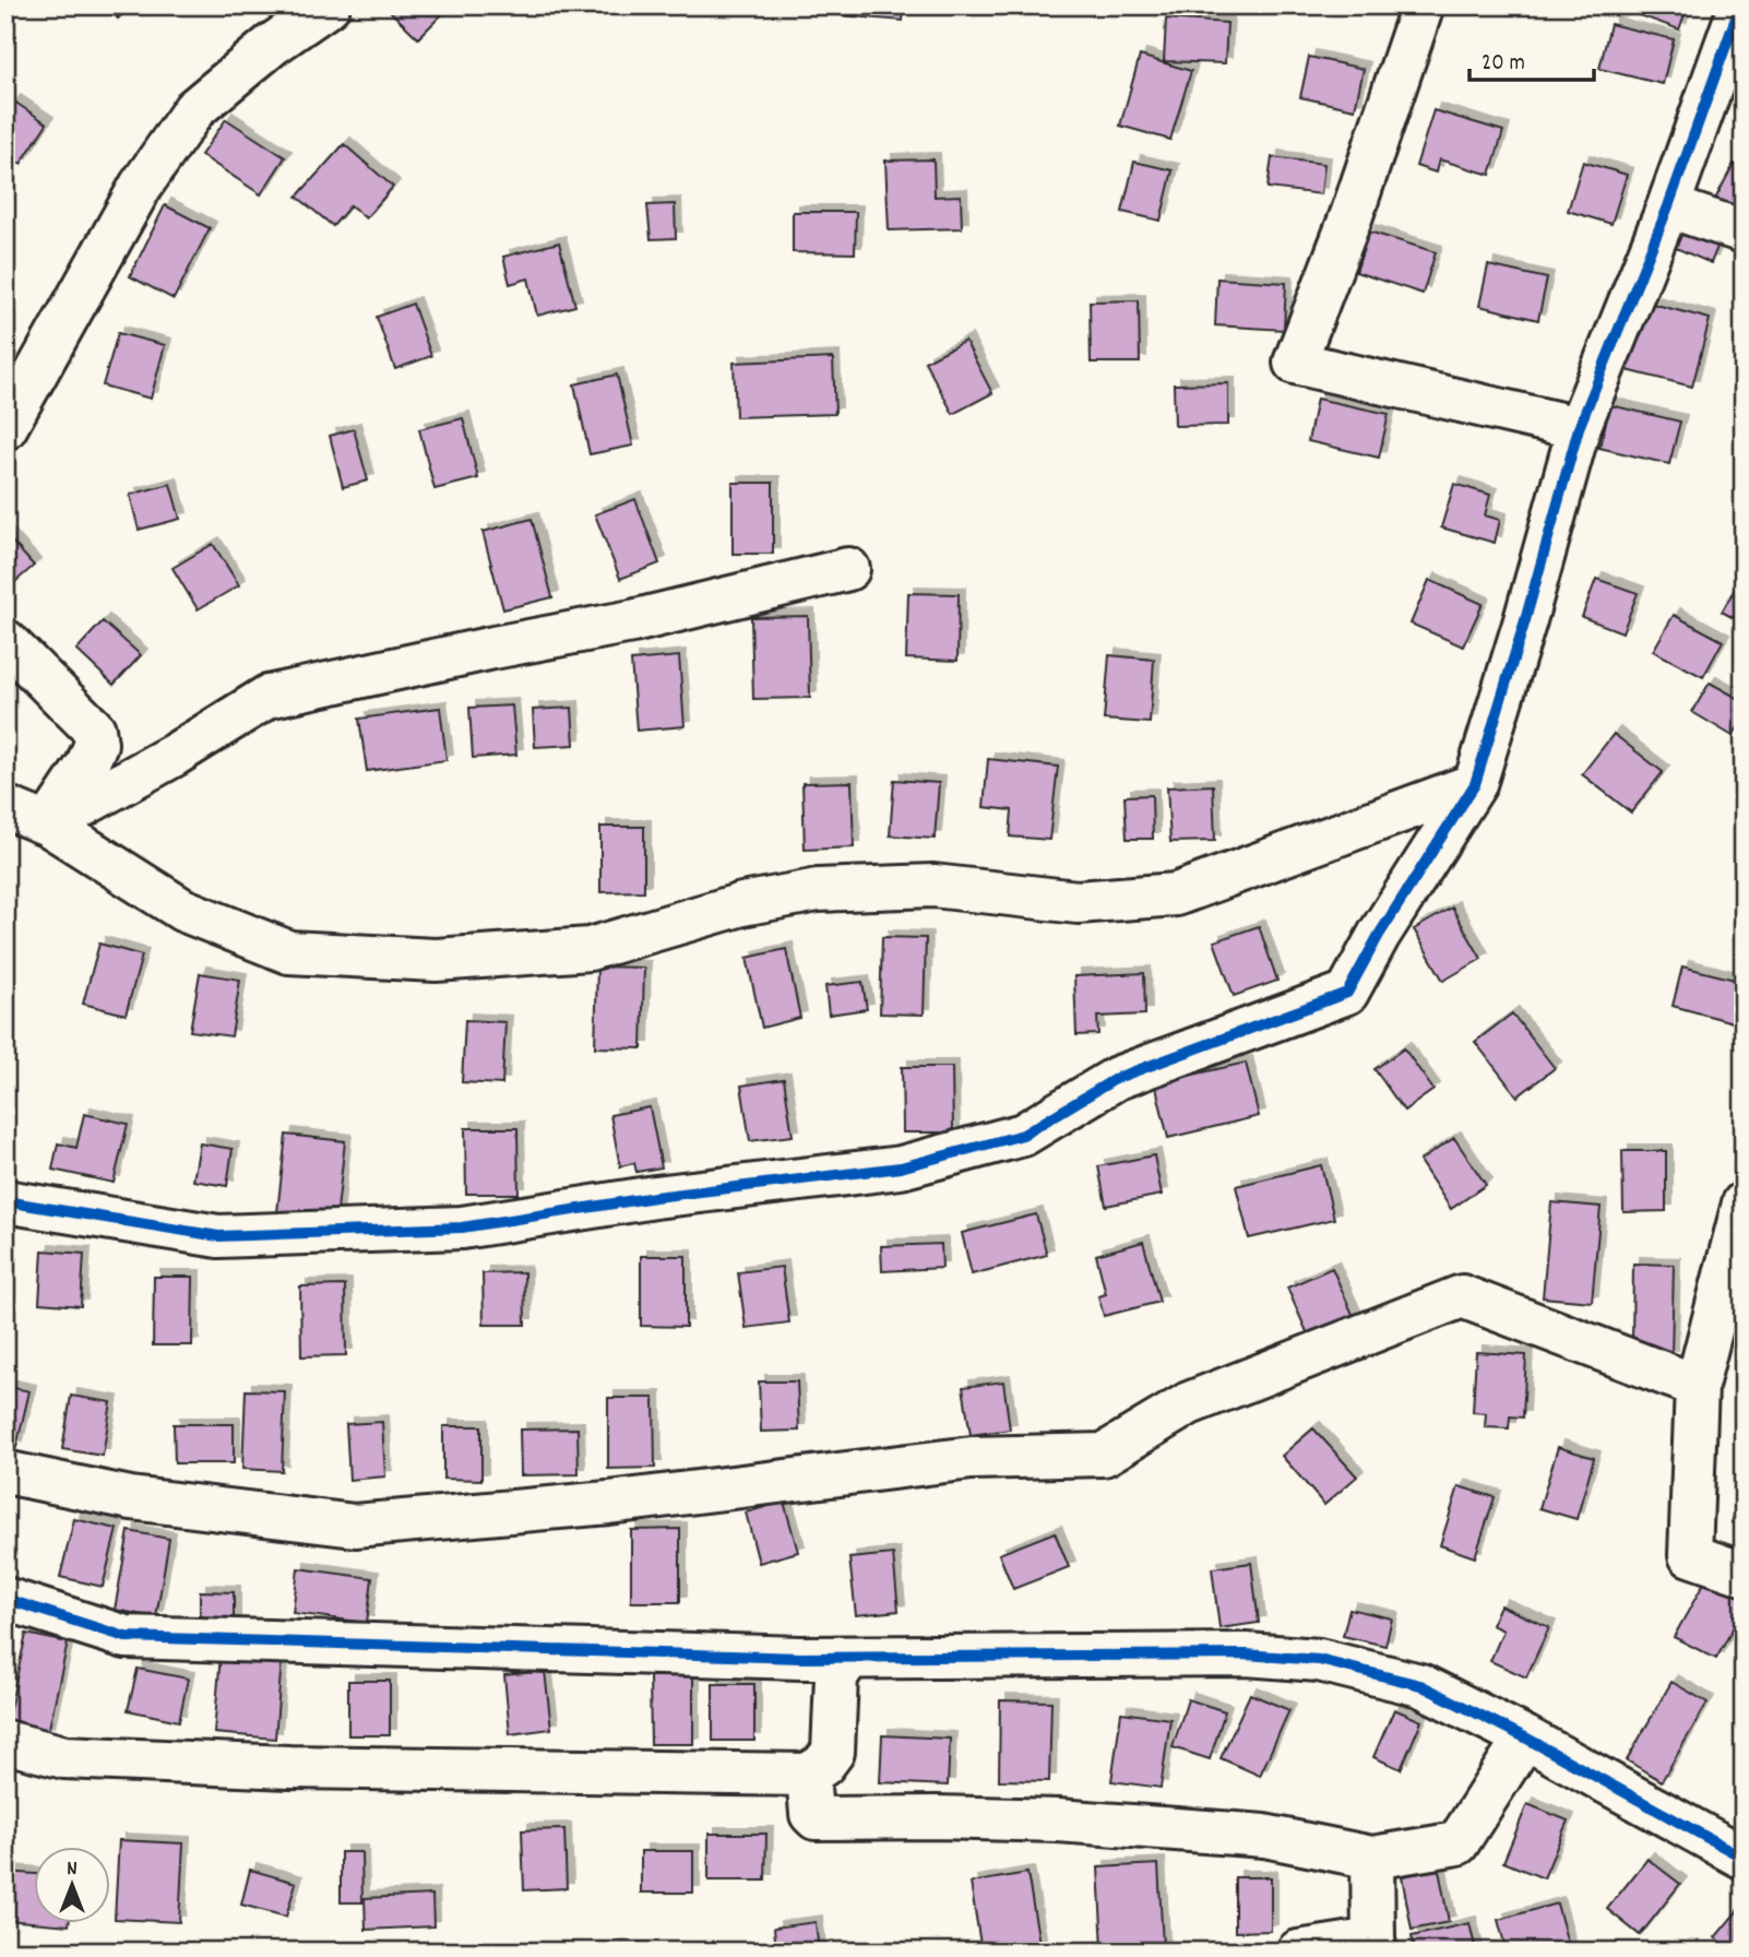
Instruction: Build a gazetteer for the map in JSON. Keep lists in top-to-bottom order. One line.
{"scale_bar":"20 m","north":"top"}
